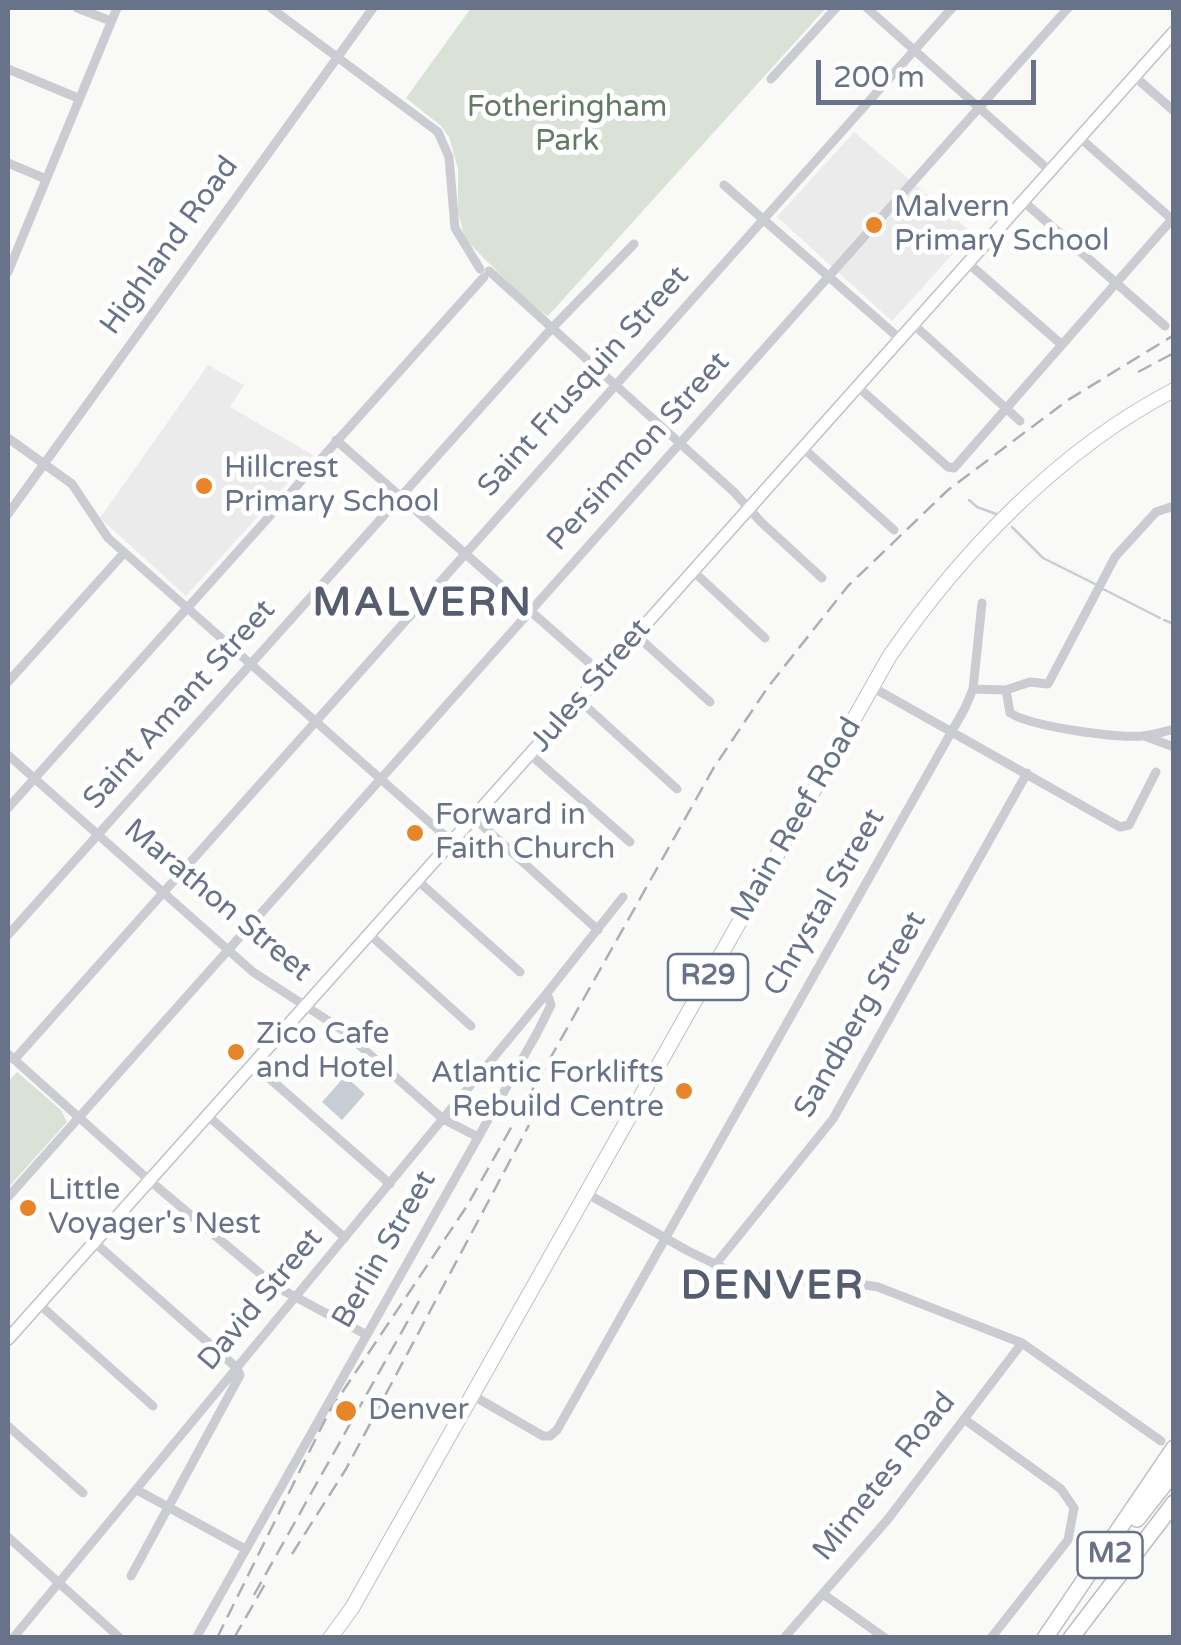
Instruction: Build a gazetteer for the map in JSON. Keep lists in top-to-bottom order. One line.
{"streets":{"highway":["M2"],"main road":["Jules Street","Main Reef Road","R29"],"street":["Highland Road","Saint Frusquin Street","Persimmon Street","Saint Amant Street","Marathon Street","Chrystal Street","Sandberg Street","Berlin Street","David Street","Mimetes Road"]},"crossings":[["Saint Frusquin Street","Marathon Street"],["Persimmon Street","Marathon Street"],["Jules Street","Marathon Street"],["Saint Amant Street","Marathon Street"],["Main Reef Road","Chrystal Street"],["Marathon Street","Berlin Street"],["Marathon Street","David Street"],["Berlin Street","David Street"]],"districts":["MALVERN","DENVER"],"parks":["Fotheringham Park"],"places":["Malvern Primary School","Hillcrest Primary School","Forward in Faith Church","Zico Cafe and Hotel","Atlantic Forklifts Rebuild Centre","Little Voyager's Nest","Denver"],"scale_bar":"200 m"}
